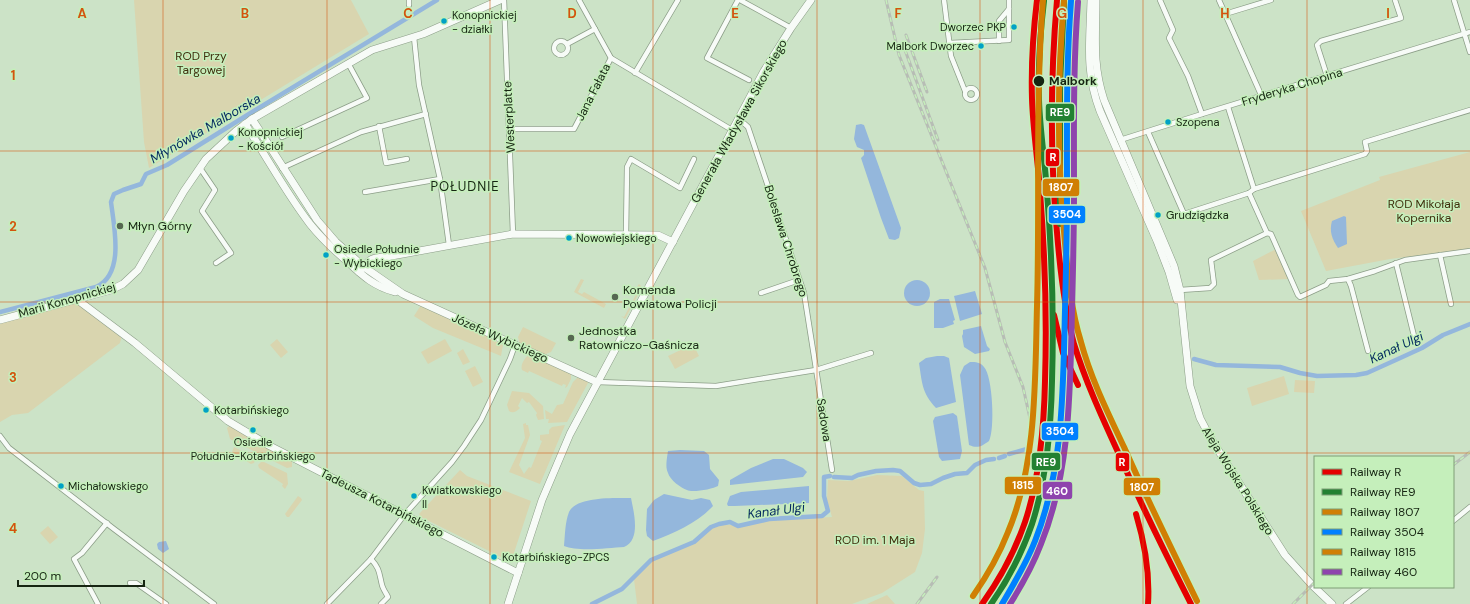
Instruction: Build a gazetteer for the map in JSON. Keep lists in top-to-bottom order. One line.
{"streets":{"street":["Fryderyka Chopina","Jana Fałata","Westerplatte","Generała Władysława Sikorskiego","Bolesława Chrobrego","Marii Konopnickiej","Józefa Wybickiego","Sadowa","Aleja Wojska Polskiego","Tadeusza Kotarbińskiego"]},"crossings":[["Fryderyka Chopina","Aleja Wojska Polskiego"],["Jana Fałata","Westerplatte"],["Generała Władysława Sikorskiego","Bolesława Chrobrego"],["Generała Władysława Sikorskiego","Józefa Wybickiego"],["Generała Władysława Sikorskiego","Tadeusza Kotarbińskiego"],["Bolesława Chrobrego","Sadowa"],["Marii Konopnickiej","Józefa Wybickiego"],["Marii Konopnickiej","Tadeusza Kotarbińskiego"]],"districts":["POŁUDNIE"],"water":["Młynówka Malborska","Kanał Ulgi"],"parks":["ROD Przy Targowej","ROD Mikołaja Kopernika","ROD im. 1 Maja"],"places":["Konopnickiej - działki","Dworzec PKP","Malbork Dworzec","Malbork","Szopena","Konopnickiej - Kościół","Grudziądzka","Młyn Górny","Nowowiejskiego","Osiedle Południe - Wybickiego","Komenda Powiatowa Policji","Jednostka Ratowniczo-Gaśnicza","Kotarbińskiego","Osiedle Południe-Kotarbińskiego","Michałowskiego","Kwiatkowskiego II","Kotarbińskiego-ZPCS"],"lines":["rail line R","rail line 1815","rail line RE9","rail line 1807","rail line 3504","rail line 460"],"legend":["Railway R","Railway RE9","Railway 1807","Railway 3504","Railway 1815","Railway 460"],"scale_bar":"200 m","grid":{"columns":["A","B","C","D","E","F","G","H","I"],"rows":["1","2","3","4"]}}
